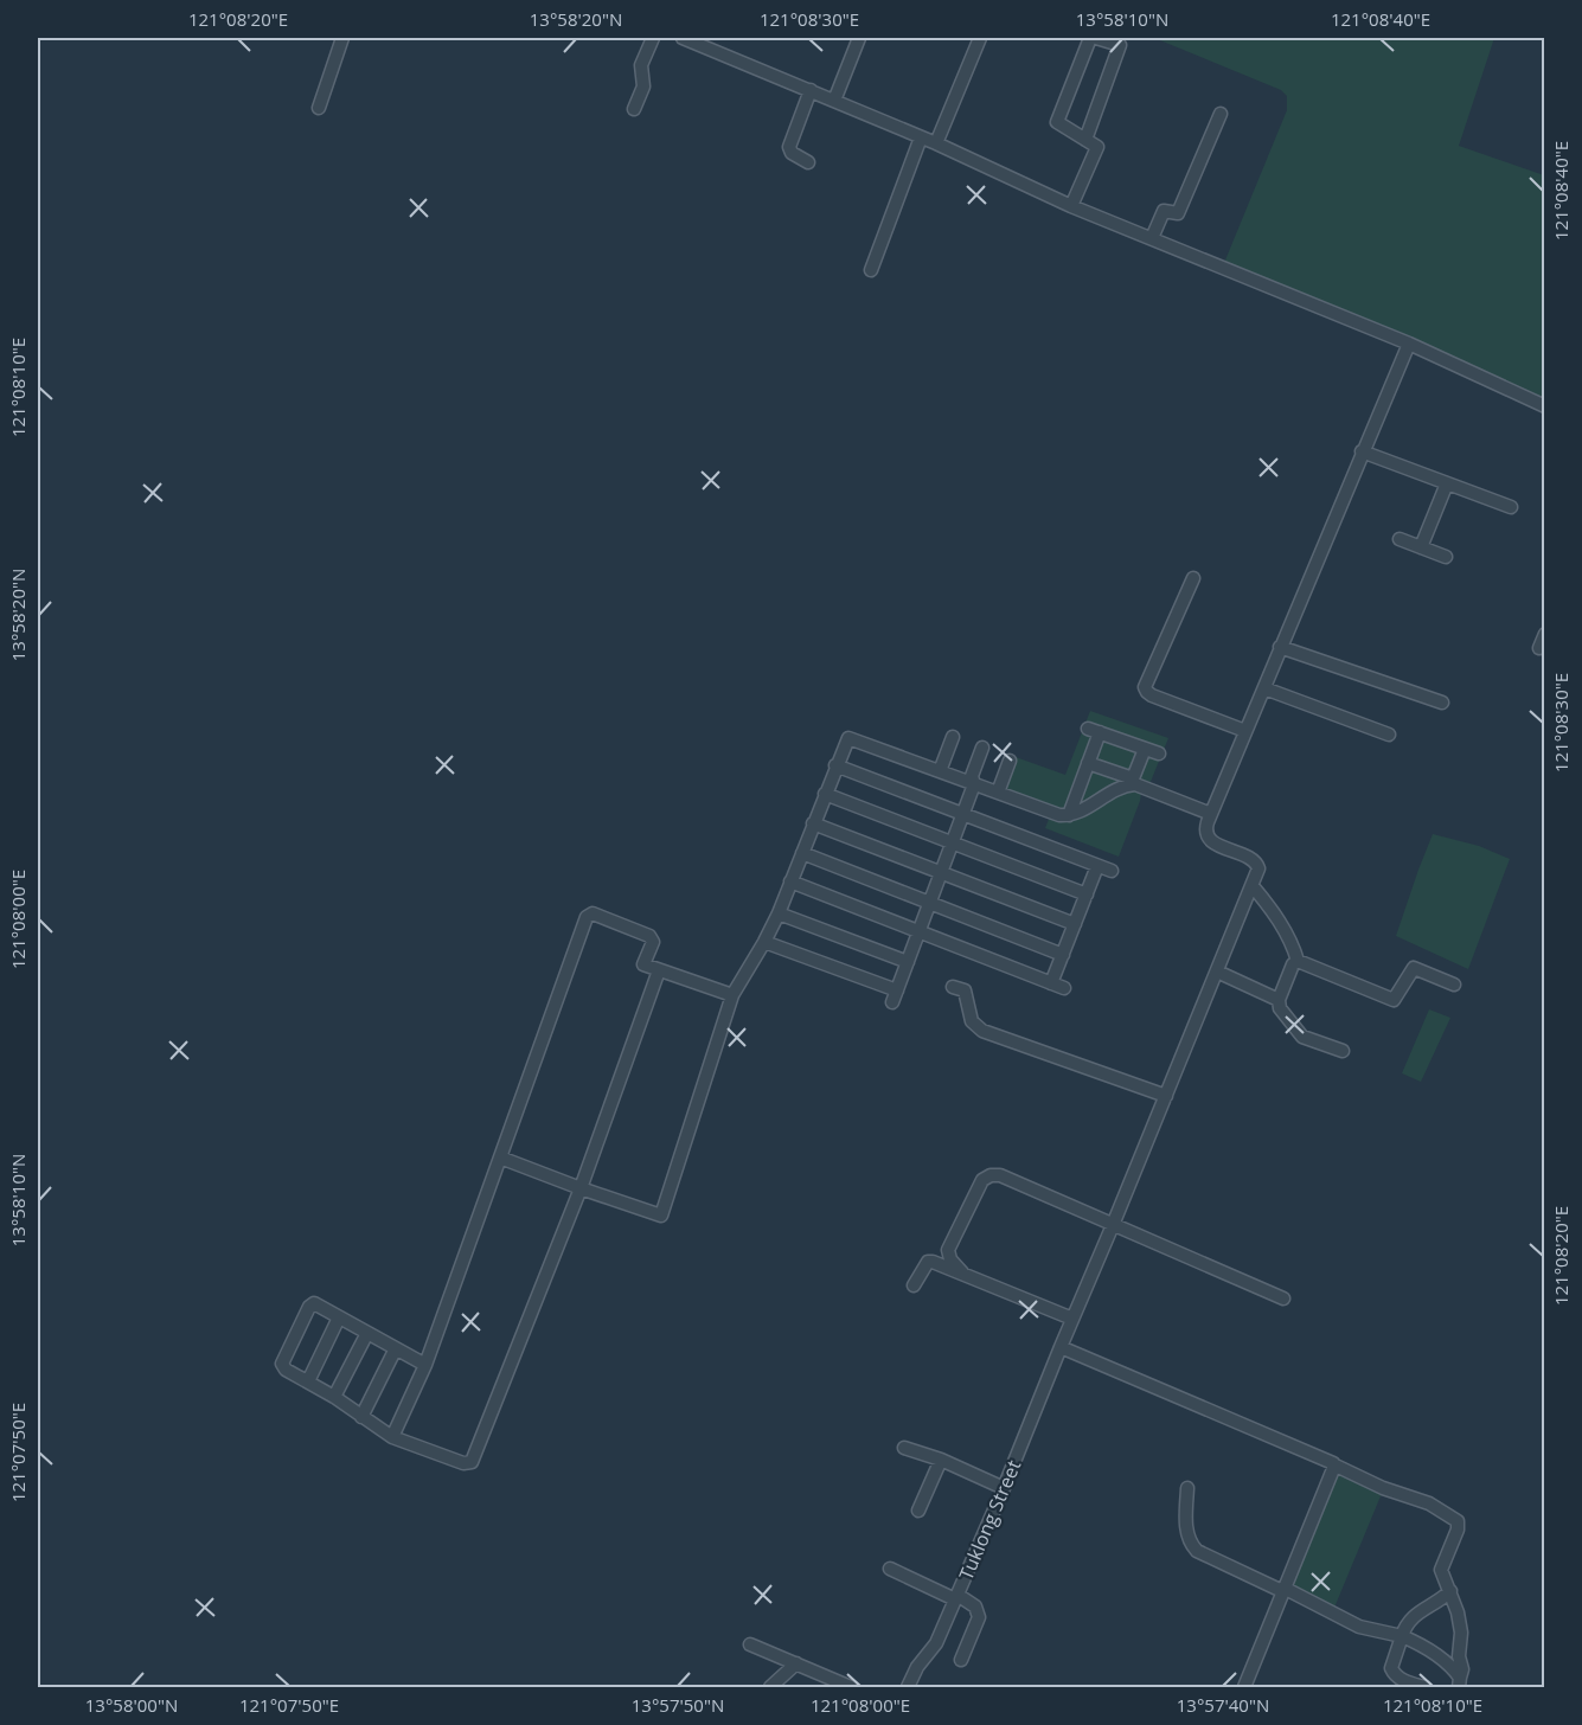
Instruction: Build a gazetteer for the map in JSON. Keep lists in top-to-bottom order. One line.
{"streets":{"street":["Tuklong Street"]},"coordinates":["121°08'20\"E","13°58'20\"N","121°08'30\"E","13°58'10\"N","121°08'40\"E","121°08'10\"E","121°08'00\"E","121°07'50\"E","13°58'00\"N","13°57'50\"N","13°57'40\"N"]}
